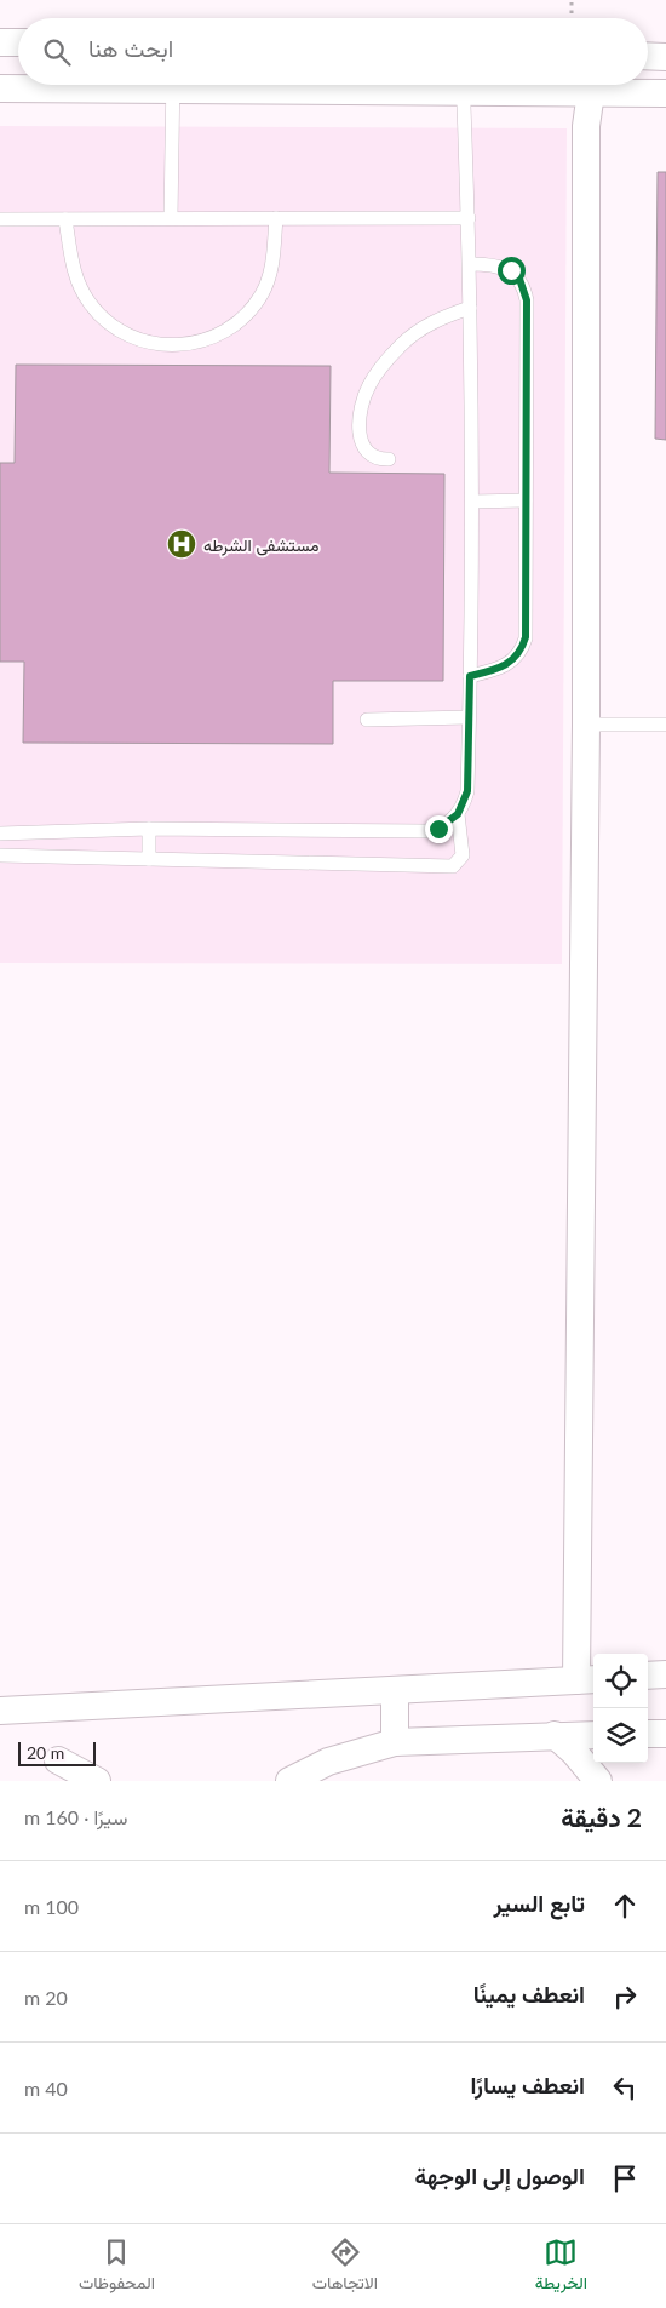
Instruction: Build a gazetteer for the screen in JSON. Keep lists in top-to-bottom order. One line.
{"places":{"hospital":["مستشفى الشرطه"]},"scale_bar":"20 m","page":{"search":"ابحث هنا","scale":"20 m","heading":["2 دقيقة","سيرًا · 160 m"],"list":[["تابع السير","100 m"],["انعطف يمينًا","20 m"],["انعطف يسارًا","40 m"],"الوصول إلى الوجهة"],"nav":["الخريطة","الاتجاهات","المحفوظات"]}}
